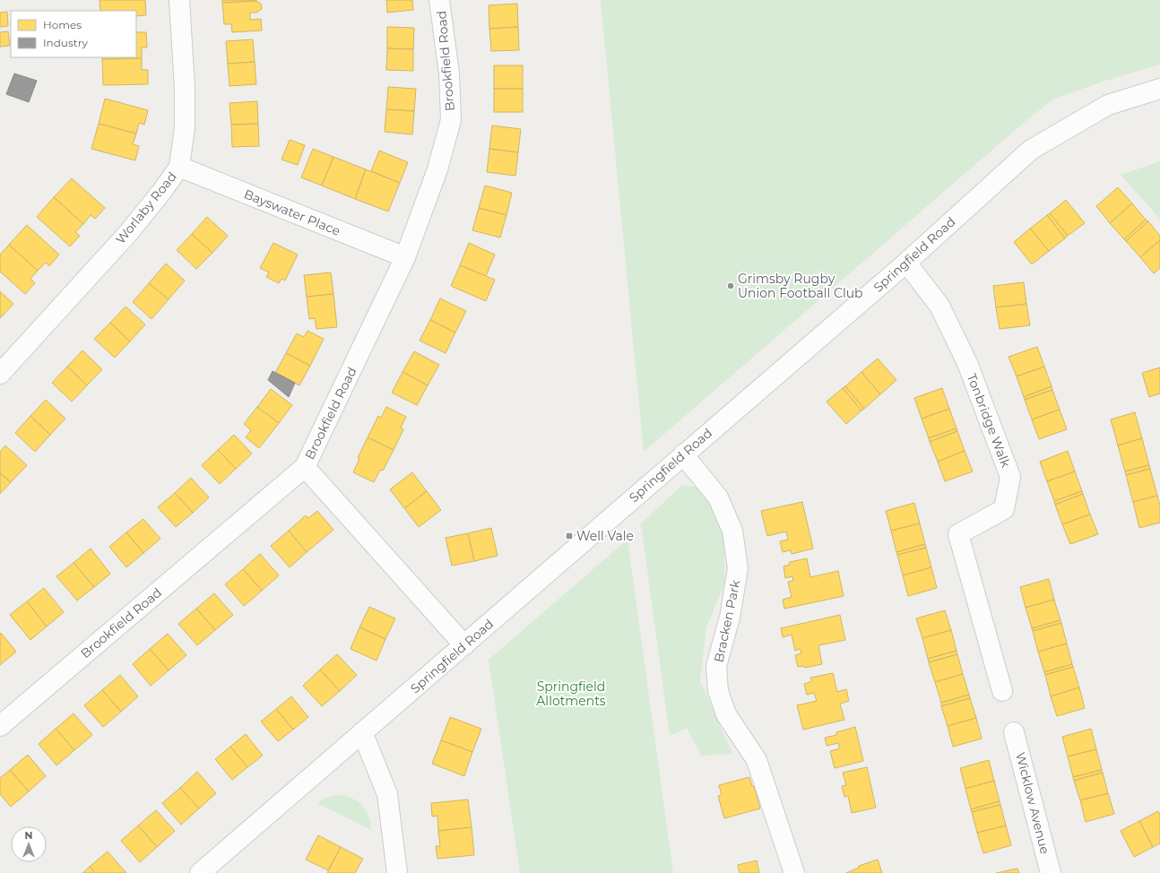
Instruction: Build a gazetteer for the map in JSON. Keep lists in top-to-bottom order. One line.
{"streets":{"street":["Brookfield Road","Worlaby Road","Bayswater Place","Springfield Road","Tonbridge Walk","Bracken Park","Wicklow Avenue"]},"crossings":[["Brookfield Road","Bayswater Place"],["Worlaby Road","Bayswater Place"],["Springfield Road","Tonbridge Walk"],["Springfield Road","Bracken Park"]],"parks":["Springfield Allotments"],"places":{"other":["Grimsby Rugby Union Football Club"],"transit":["Well Vale"]},"legend":["Homes","Industry"],"north":"top"}
